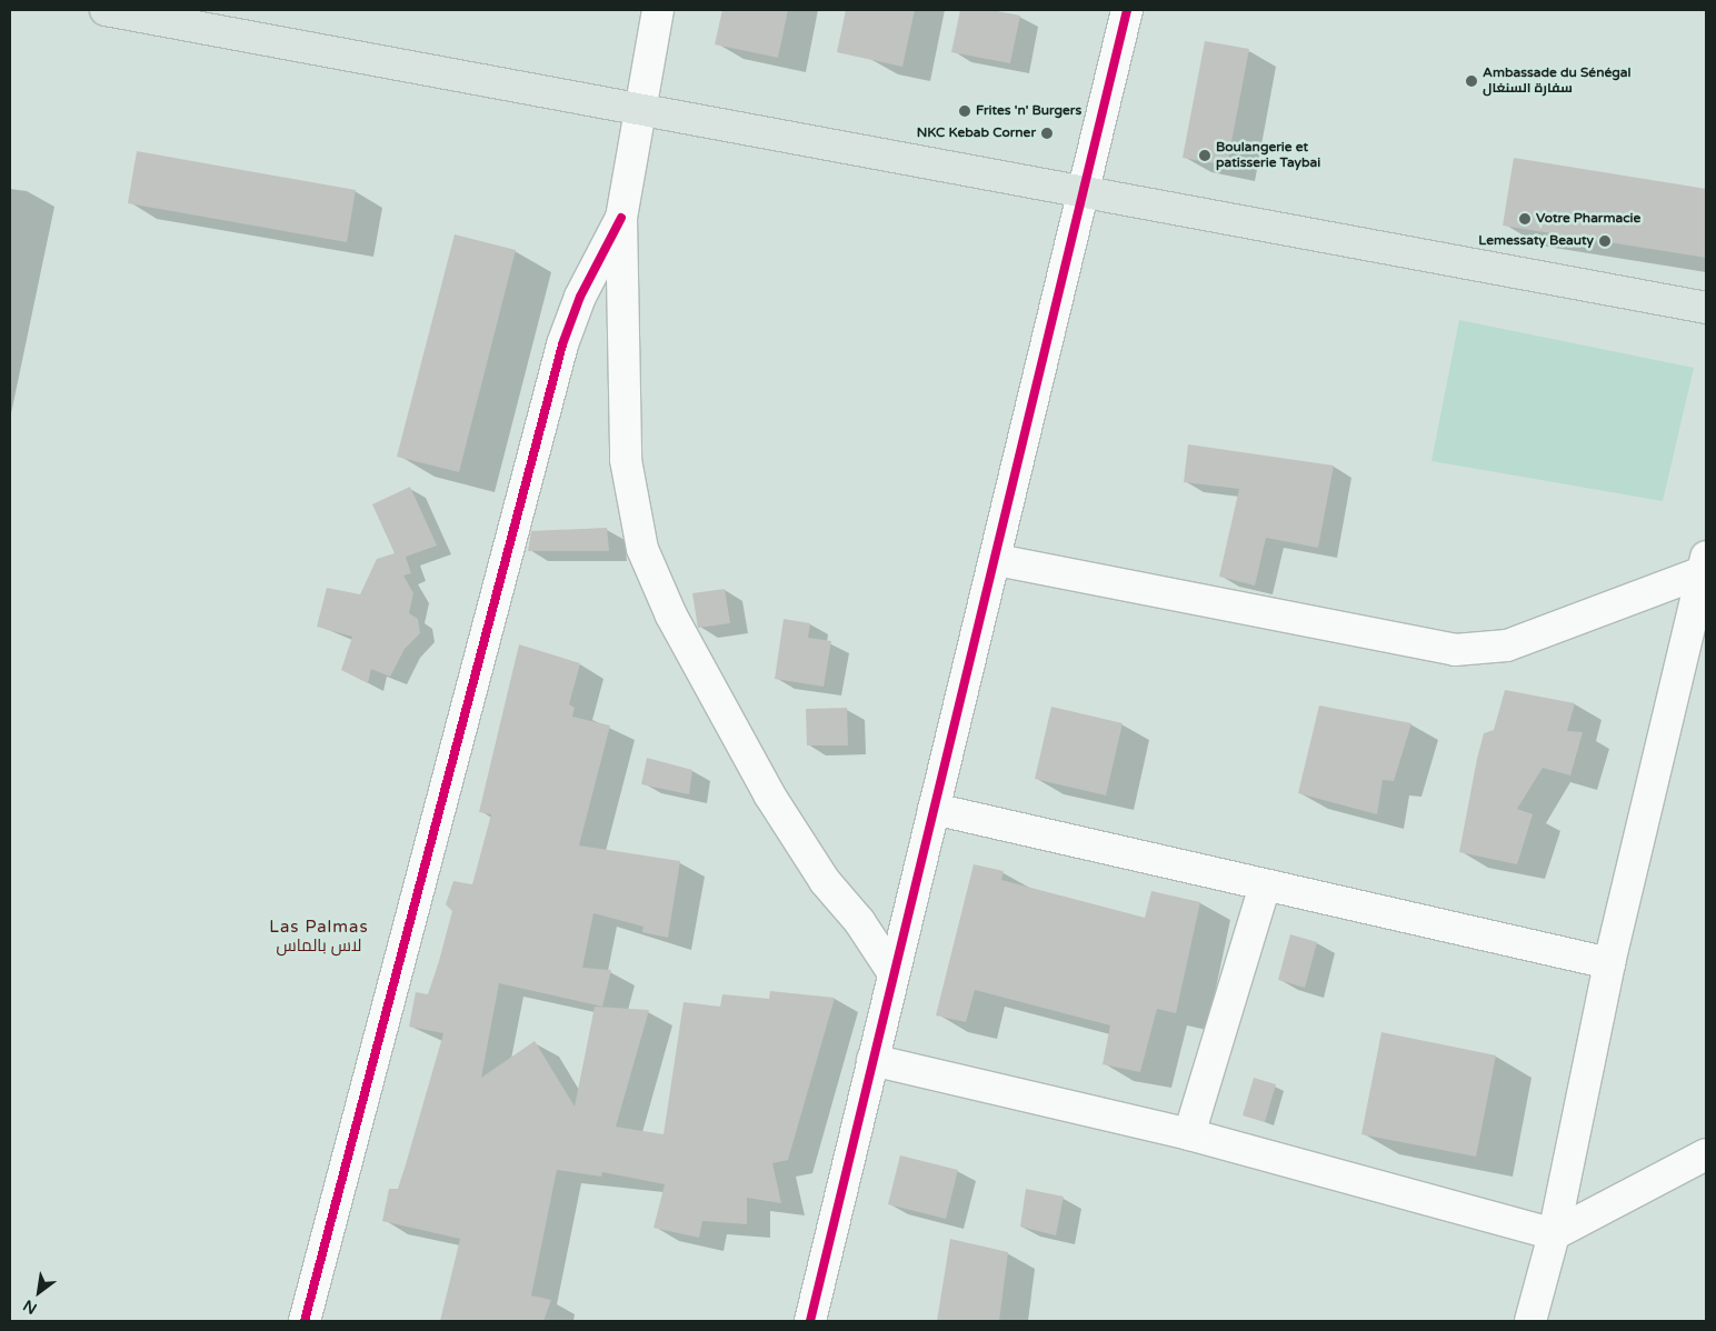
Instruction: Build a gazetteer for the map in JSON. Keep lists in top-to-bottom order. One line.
{"districts":["Las Palmas لاس بالماس"],"places":["Ambassade du Sénégal سفارة السنغال","Frites 'n' Burgers","NKC Kebab Corner","Boulangerie et patisserie Taybai","Votre Pharmacie","Lemessaty Beauty"],"north":"bottom left"}
